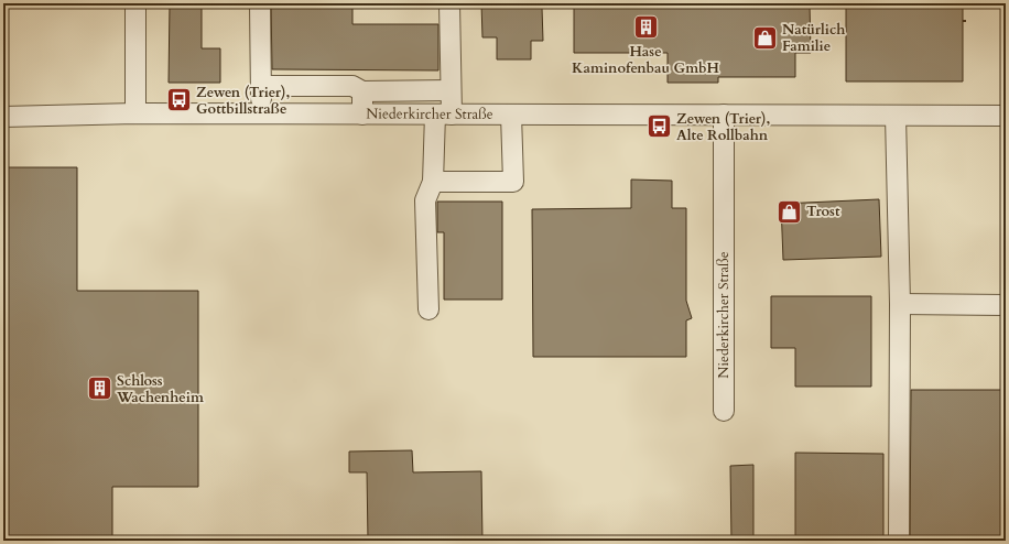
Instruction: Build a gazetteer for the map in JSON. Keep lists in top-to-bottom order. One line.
{"streets":{"street":["Niederkircher Straße"]},"places":{"building":["Hase Kaminofenbau GmbH","Schloss Wachenheim"],"shop":["Natürlich Familie","Trost"],"bus stop":["Zewen (Trier), Gottbillstraße","Zewen (Trier), Alte Rollbahn"]}}
